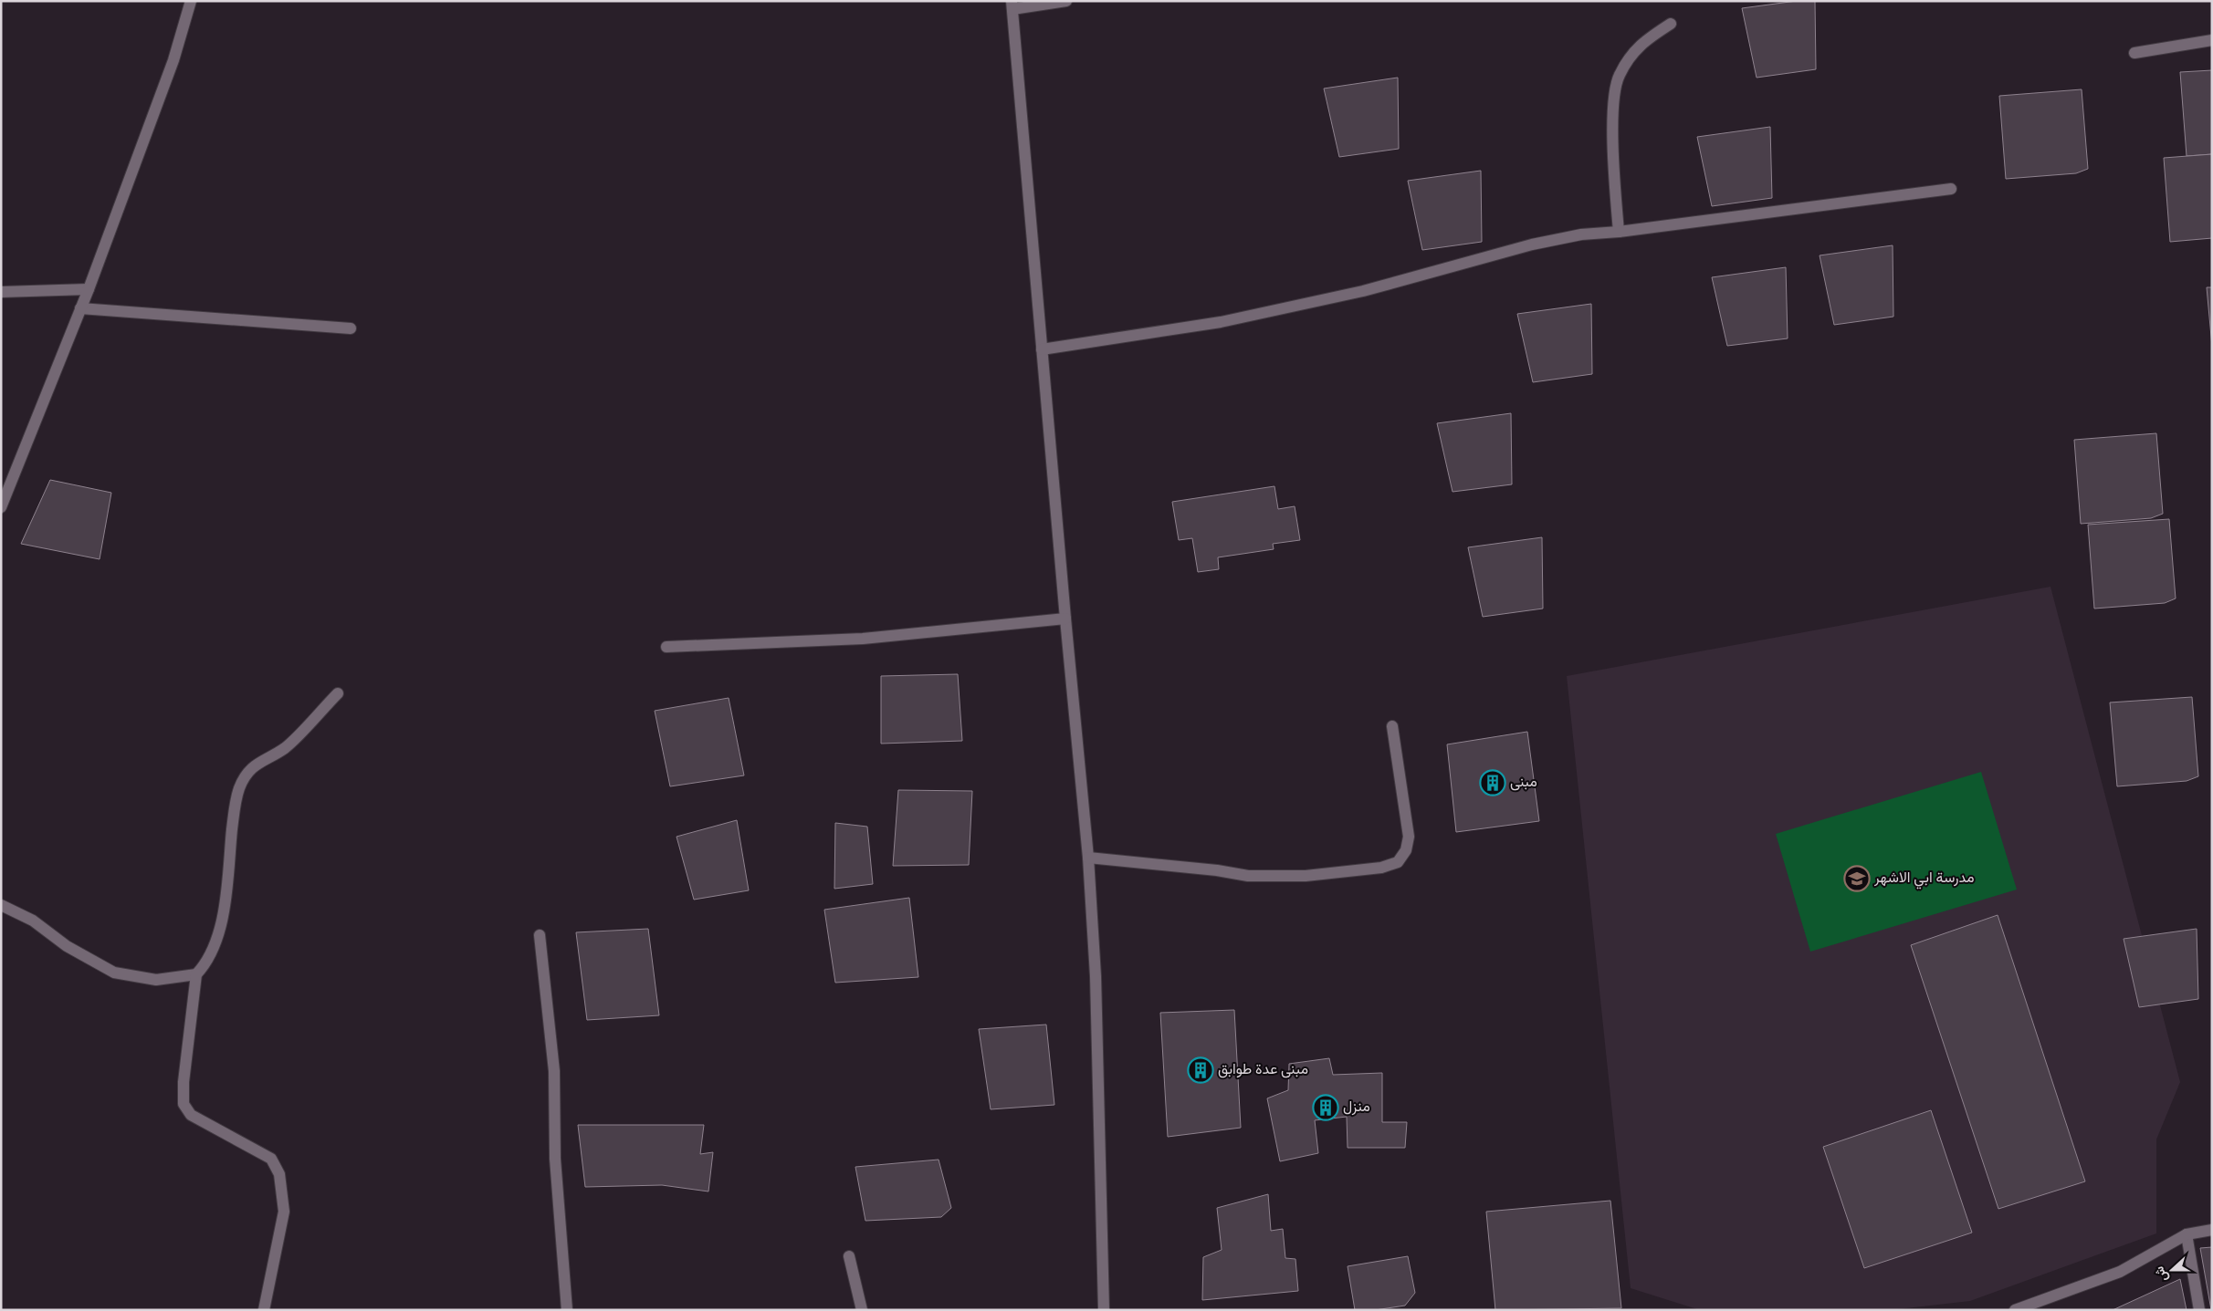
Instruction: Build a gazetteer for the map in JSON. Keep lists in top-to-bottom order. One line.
{"places":{"building":["مبنى","مبنى عدة طوابق","منزل"],"school or university":["مدرسة ابي الاشهر"]},"north":"left"}
